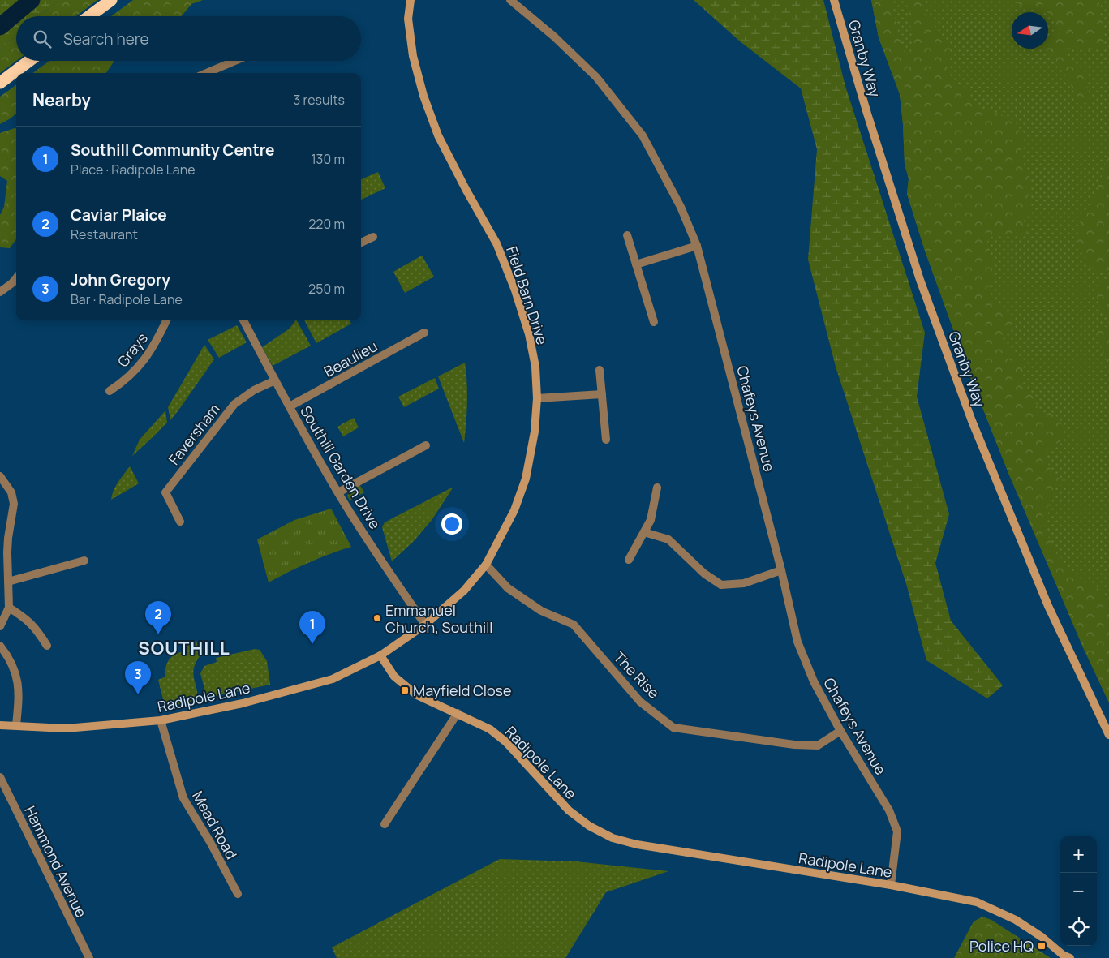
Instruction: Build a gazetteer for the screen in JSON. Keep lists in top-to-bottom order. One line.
{"streets":{"street":["Granby Way","Field Barn Drive","Grays","Beaulieu","Chafeys Avenue","Faversham","Southill Garden Drive","The Rise","Radipole Lane","Mead Road","Hammond Avenue"]},"crossings":[["Field Barn Drive","Southill Garden Drive"],["Field Barn Drive","The Rise"],["Field Barn Drive","Radipole Lane"],["Beaulieu","Southill Garden Drive"],["Chafeys Avenue","The Rise"],["Chafeys Avenue","Radipole Lane"],["Faversham","Southill Garden Drive"],["Radipole Lane","Mead Road"]],"districts":["SOUTHILL"],"places":{"other":["Emmanuel Church, Southill"],"transit":["Mayfield Close","Police HQ"]},"north":"left","page":{"search":"Search here","heading":["Nearby","3 results"],"list":[{"mark":"1","name":"Southill Community Centre","note":"Place · Radipole Lane","value":"130 m"},{"mark":"2","name":"Caviar Plaice","note":"Restaurant","value":"220 m"},{"mark":"3","name":"John Gregory","note":"Bar · Radipole Lane","value":"250 m"}],"pins":["2","1","3"],"map_buttons":["+","−"]}}
